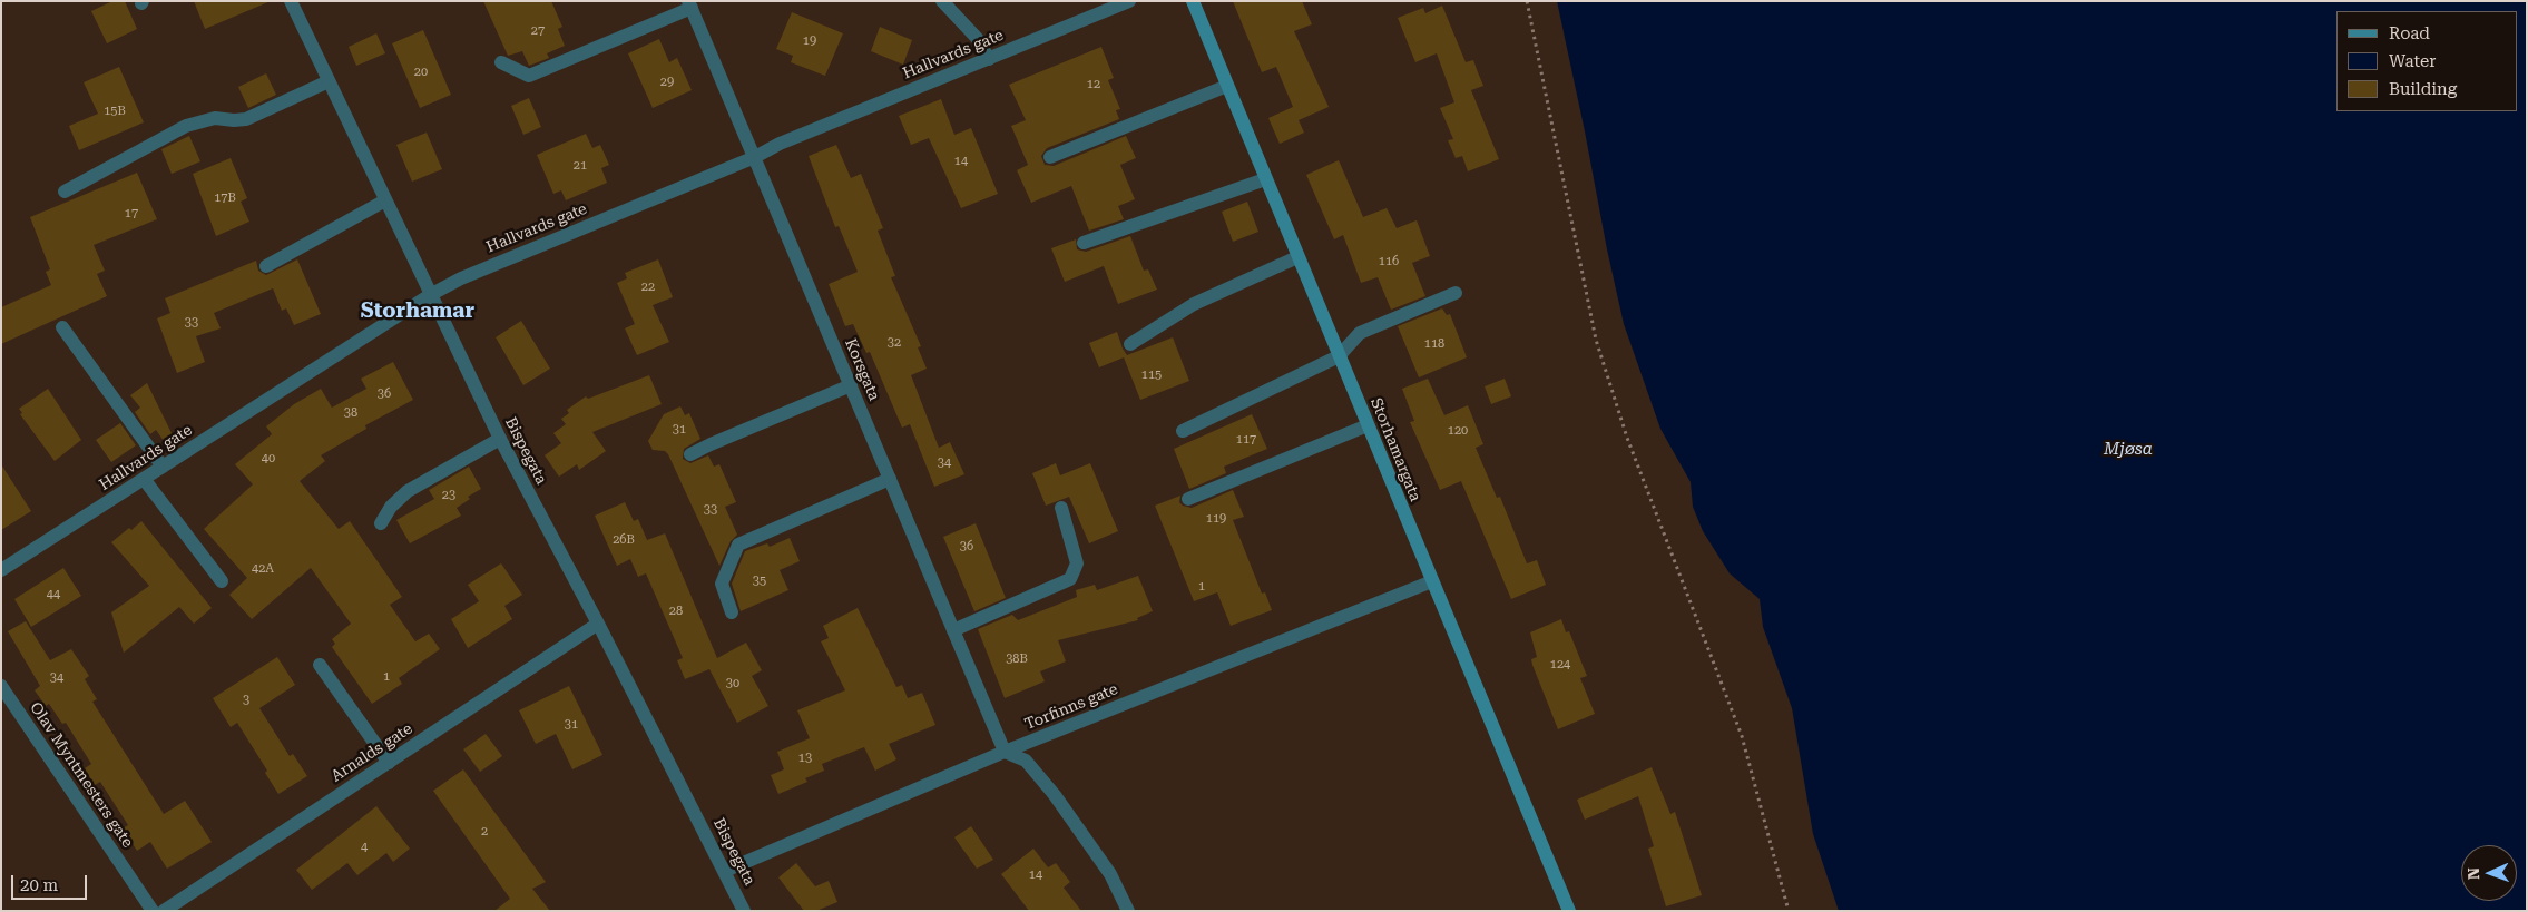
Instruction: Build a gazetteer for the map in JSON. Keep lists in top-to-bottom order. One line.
{"streets":{"main road":["Storhamargata"],"street":["Hallvards gate","Korsgata","Bispegata","Torfinns gate","Arnalds gate","Olav Myntmesters gate"]},"crossings":[["Hallvards gate","Korsgata"],["Hallvards gate","Bispegata"],["Korsgata","Torfinns gate"],["Storhamargata","Torfinns gate"],["Bispegata","Torfinns gate"],["Bispegata","Arnalds gate"]],"districts":["Storhamar"],"water":["Mjøsa"],"house_numbers":["27","19","20","29","12","15B","14","21","17B","17","116","22","33","32","118","115","36","38","31","120","117","40","34","23","33","119","26B","36","42A","35","1","44","28","38B","124","1","34","30","3","31","13","2","4","14"],"legend":["Road","Water","Building"],"scale_bar":"20 m","north":"left"}
